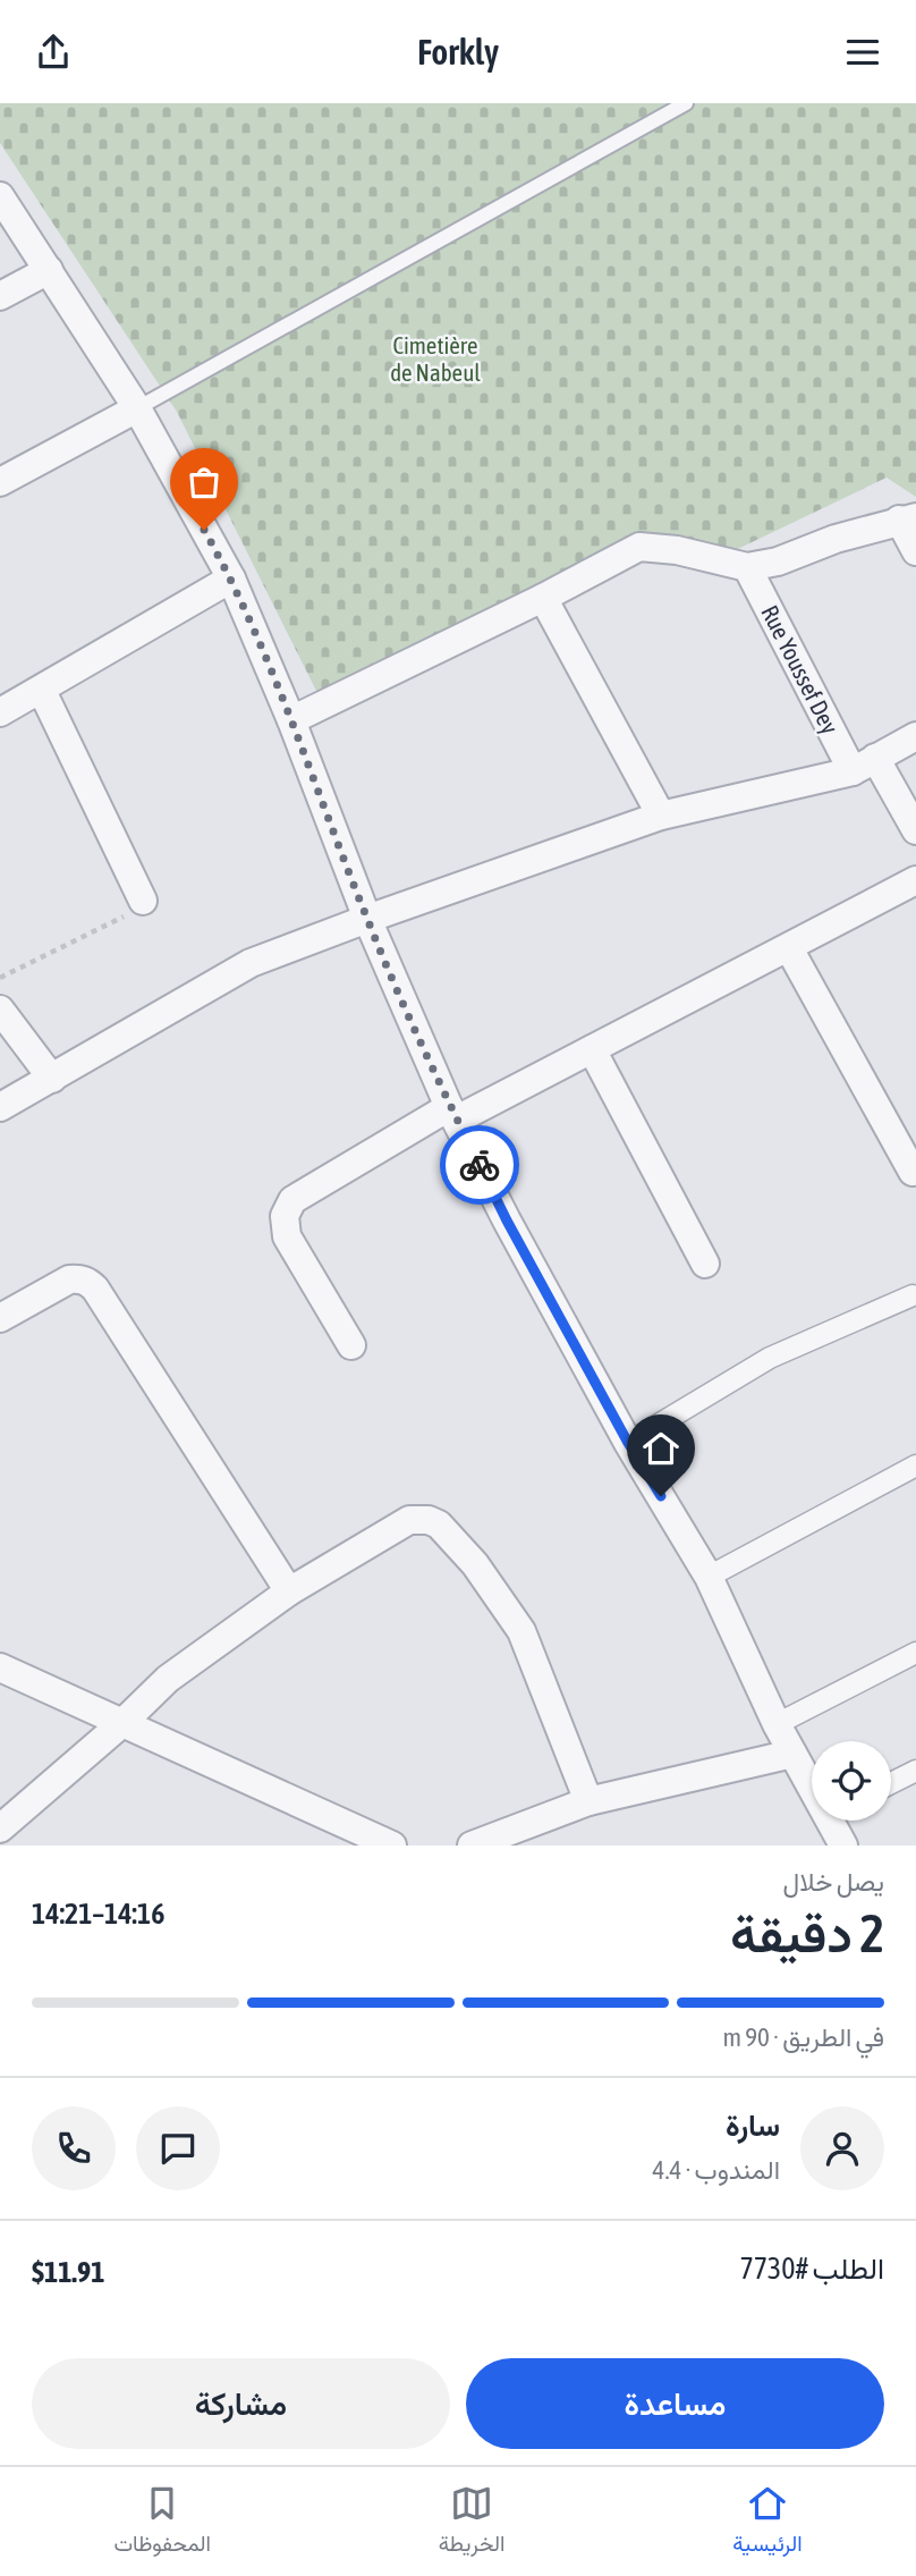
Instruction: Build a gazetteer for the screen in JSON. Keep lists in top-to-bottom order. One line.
{"streets":{"street":["Rue Youssef Dey"]},"parks":["Cimetière de Nabeul"],"page":{"header":"Forkly","heading":["2 دقيقة","يصل خلال","14:16–14:21"],"panel":["سارة","المندوب · 4.4","الطلب #7730","$11.91"],"bar":"في الطريق · 90 m","buttons":["مساعدة","مشاركة"],"tabs":["الرئيسية","الخريطة","المحفوظات"]}}
